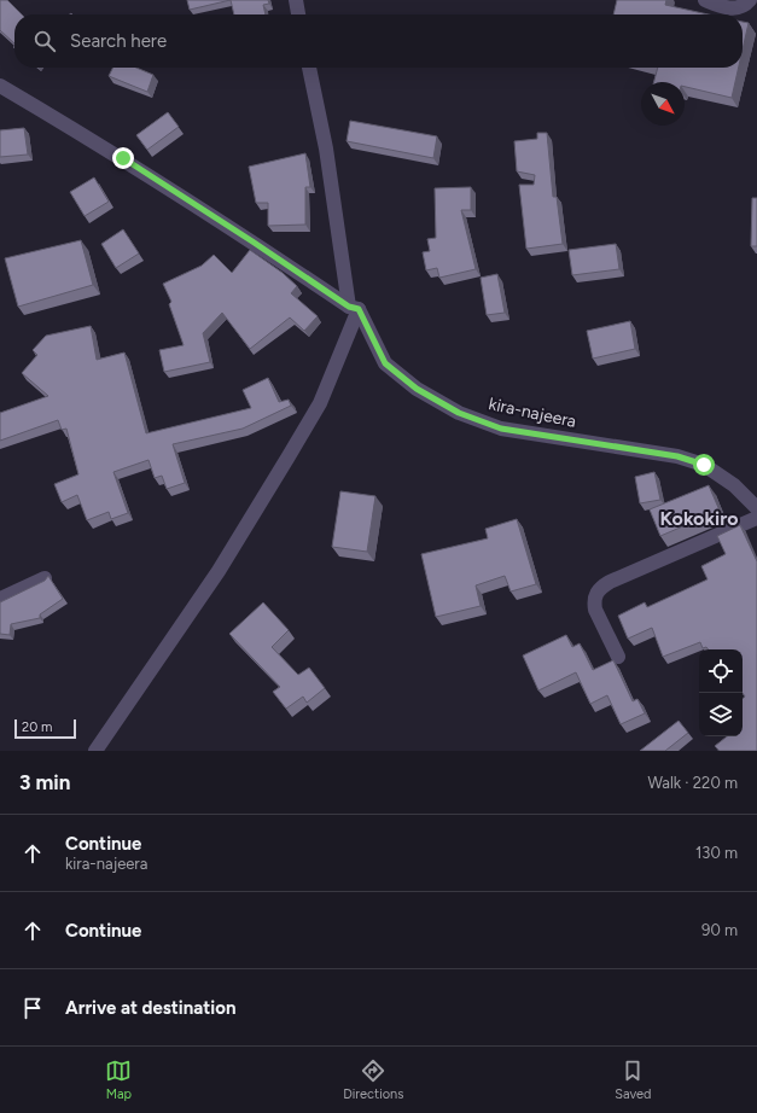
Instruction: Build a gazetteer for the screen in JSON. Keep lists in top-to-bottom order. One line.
{"streets":{"street":["kira-najeera"]},"districts":["Kokokiro"],"scale_bar":"20 m","north":"bottom right","page":{"search":"Search here","scale":"20 m","heading":["3 min","Walk · 220 m"],"list":[["Continue","kira-najeera","130 m"],["Continue","90 m"],"Arrive at destination"],"nav":["Map","Directions","Saved"]}}
